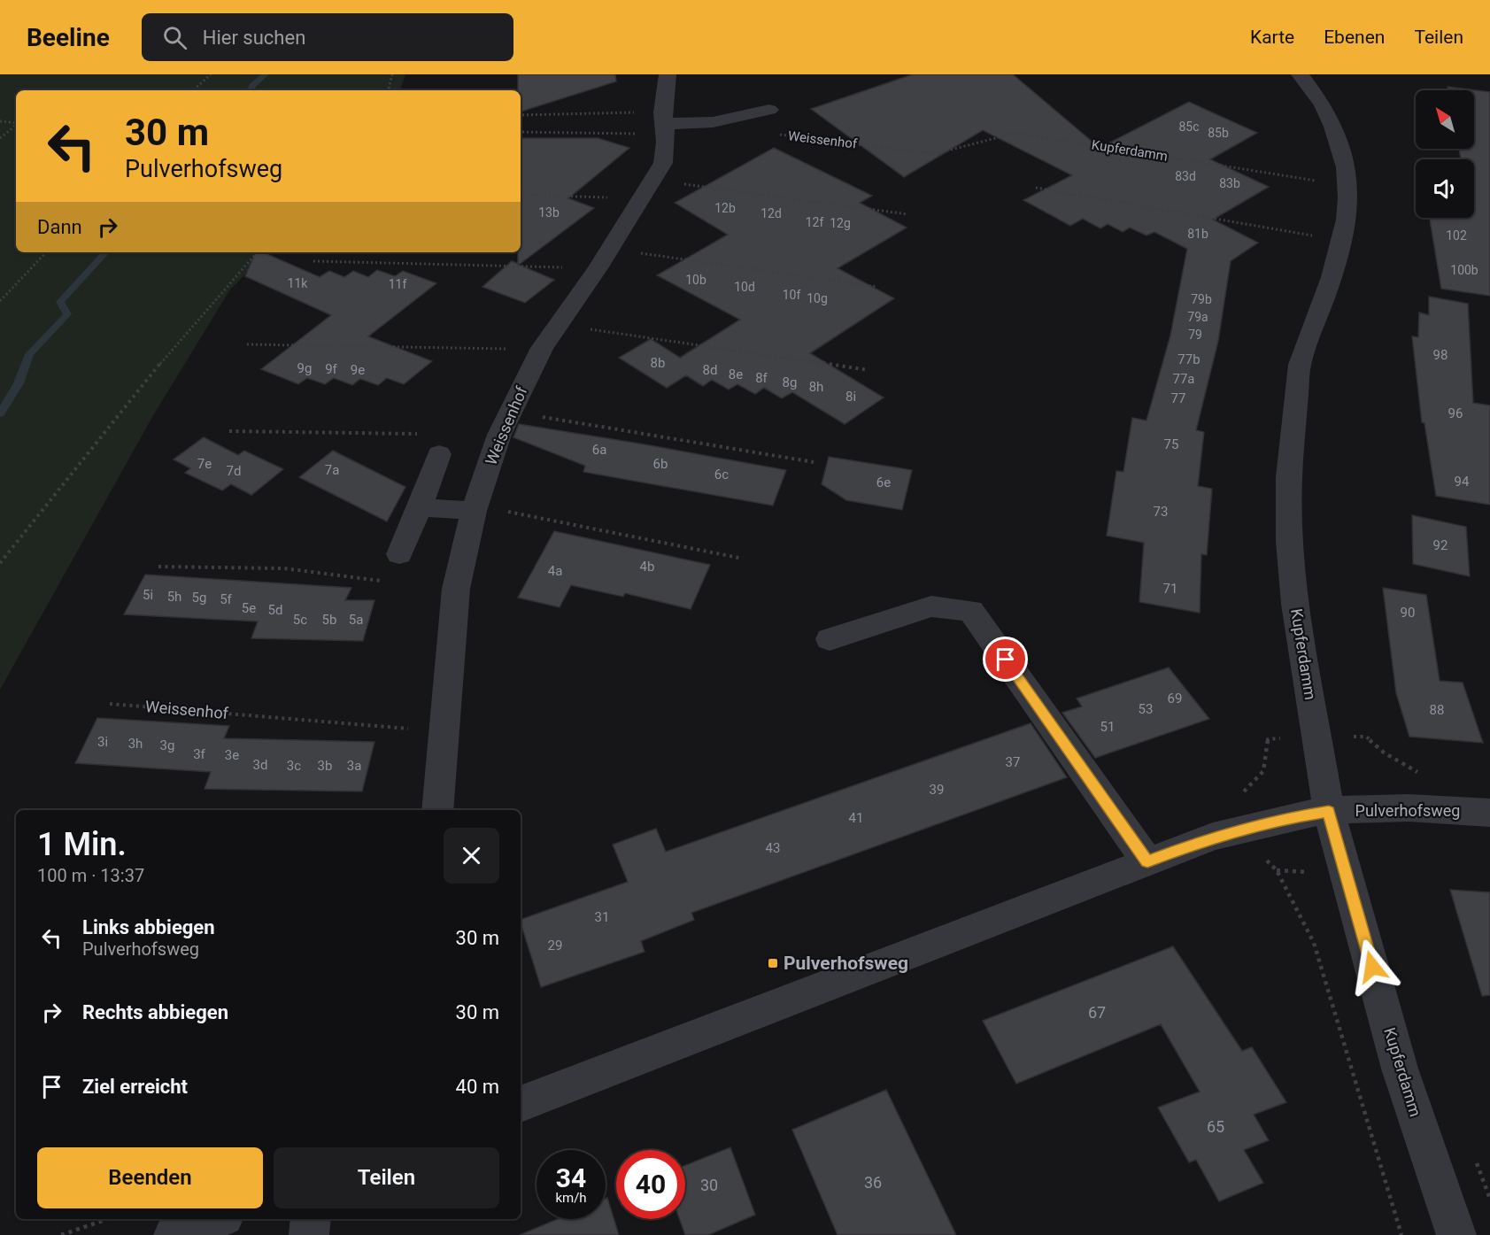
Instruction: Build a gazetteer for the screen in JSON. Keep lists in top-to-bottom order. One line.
{"streets":{"street":["Weissenhof","Kupferdamm","Pulverhofsweg"]},"crossings":[["Weissenhof","Kupferdamm"],["Kupferdamm","Pulverhofsweg"]],"places":{"transit":["Pulverhofsweg"]},"house_numbers":["85c","85b","83d","83b","12b","13b","12d","12f","12g","81b","102","100b","10b","11k","11f","10d","10f","10g","79b","79a","79","98","77b","8b","9g","9f","9e","8d","8e","8f","77a","8g","8h","8i","77","96","75","6a","7e","6b","7a","7d","6c","94","6e","73","92","4b","4a","71","5i","5h","5g","5f","5e","5d","90","5c","5b","5a","69","53","88","51","3i","3h","3g","3f","3e","37","3d","3c","3b","3a","39","41","43","31","29","67","65","36","30"],"north":"top left","page":{"header":"Beeline","search":"Hier suchen","nav":["Karte","Ebenen","Teilen"],"turn":["30 m","Pulverhofsweg"],"then":"Dann","heading":["1 Min.","100 m · 13:37"],"list":[{"name":"Links abbiegen","note":"Pulverhofsweg","value":"30 m"},{"name":"Rechts abbiegen","value":"30 m"},{"name":"Ziel erreicht","value":"40 m"}],"buttons":["Beenden","Teilen"],"speed":"34 km/h","limit":"40"}}
